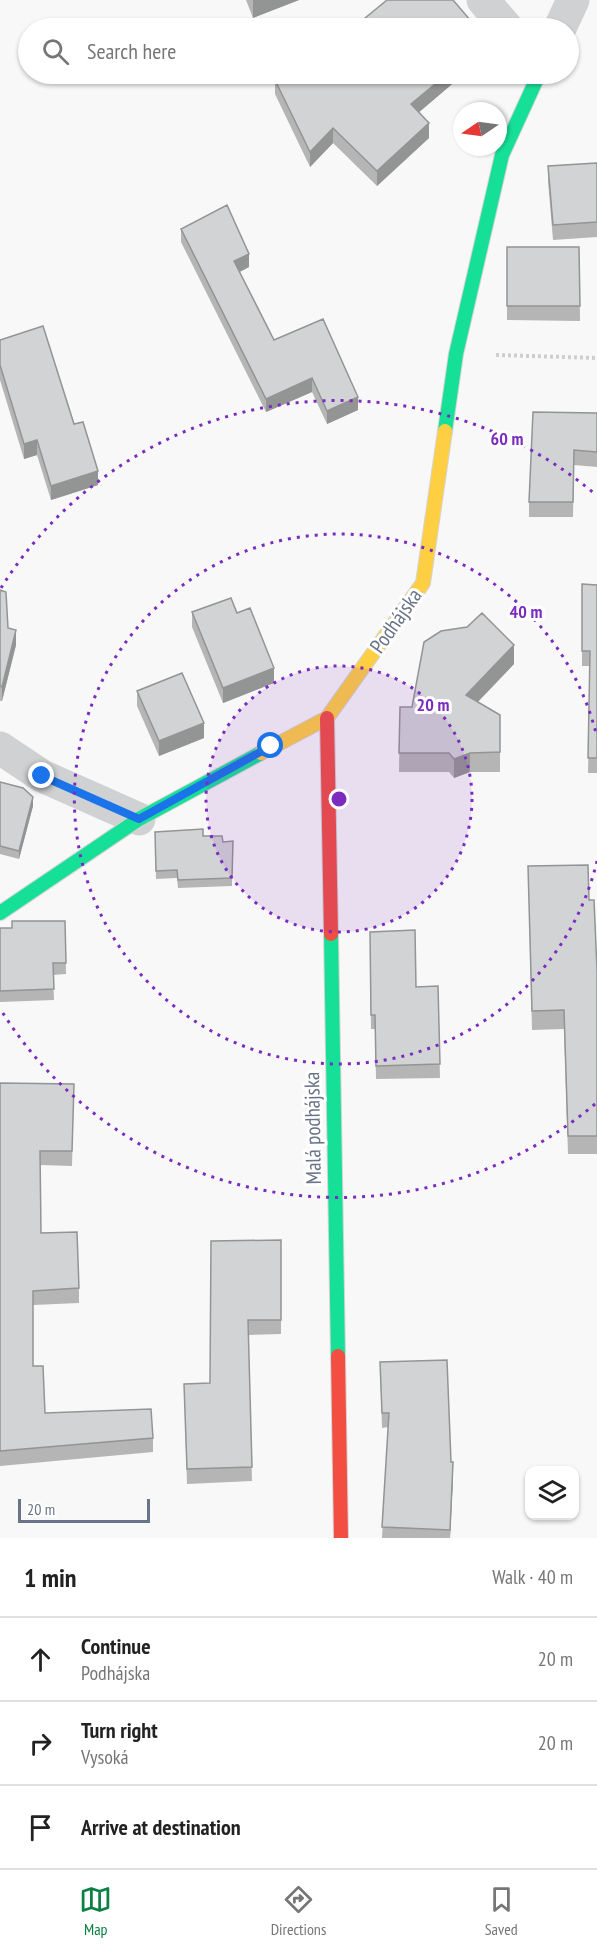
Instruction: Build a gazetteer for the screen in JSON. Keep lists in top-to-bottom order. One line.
{"streets":{"street":["Podhájska","Malá podhájska"]},"crossings":[["Podhájska","Malá podhájska"]],"scale_bar":"20 m","north":"left","page":{"search":"Search here","scale":"20 m","heading":["1 min","Walk · 40 m"],"list":[["Continue","Podhájska","20 m"],["Turn right","Vysoká","20 m"],"Arrive at destination"],"nav":["Map","Directions","Saved"]},"rings":["60 m","40 m","20 m"]}
